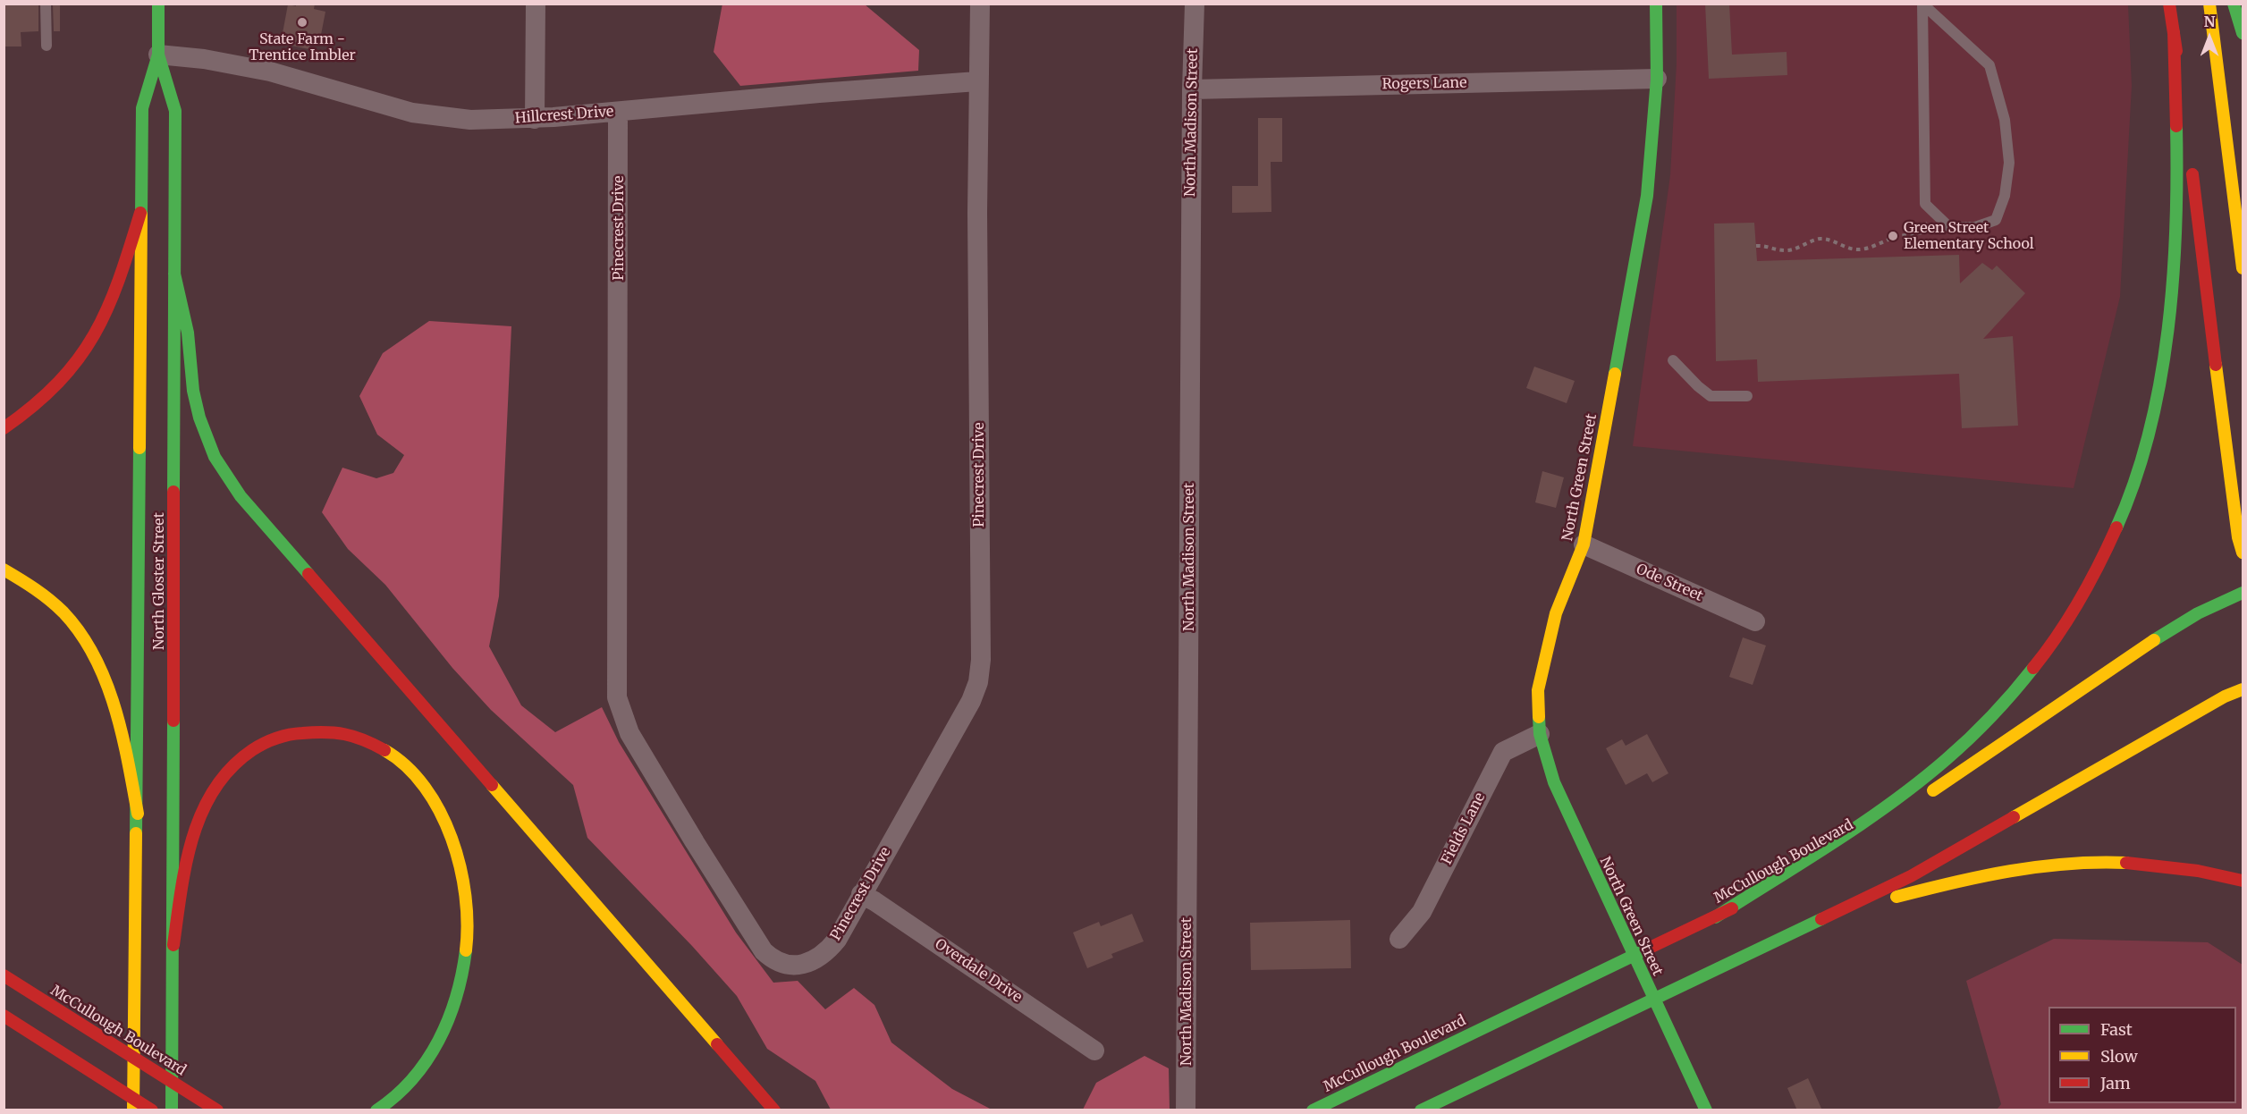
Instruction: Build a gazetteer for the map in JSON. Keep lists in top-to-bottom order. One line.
{"streets":{"main road":["North Green Street","North Gloster Street","McCullough Boulevard"],"street":["Rogers Lane","Hillcrest Drive","North Madison Street","Pinecrest Drive","Ode Street","Fields Lane","Overdale Drive"]},"crossings":[["Rogers Lane","North Madison Street"],["Rogers Lane","North Green Street"],["Hillcrest Drive","Pinecrest Drive"],["Hillcrest Drive","North Gloster Street"],["Pinecrest Drive","Overdale Drive"],["North Green Street","Ode Street"],["North Green Street","Fields Lane"]],"places":["State Farm - Trentice Imbler","Green Street Elementary School"],"legend":["Fast","Slow","Jam"],"north":"top"}
